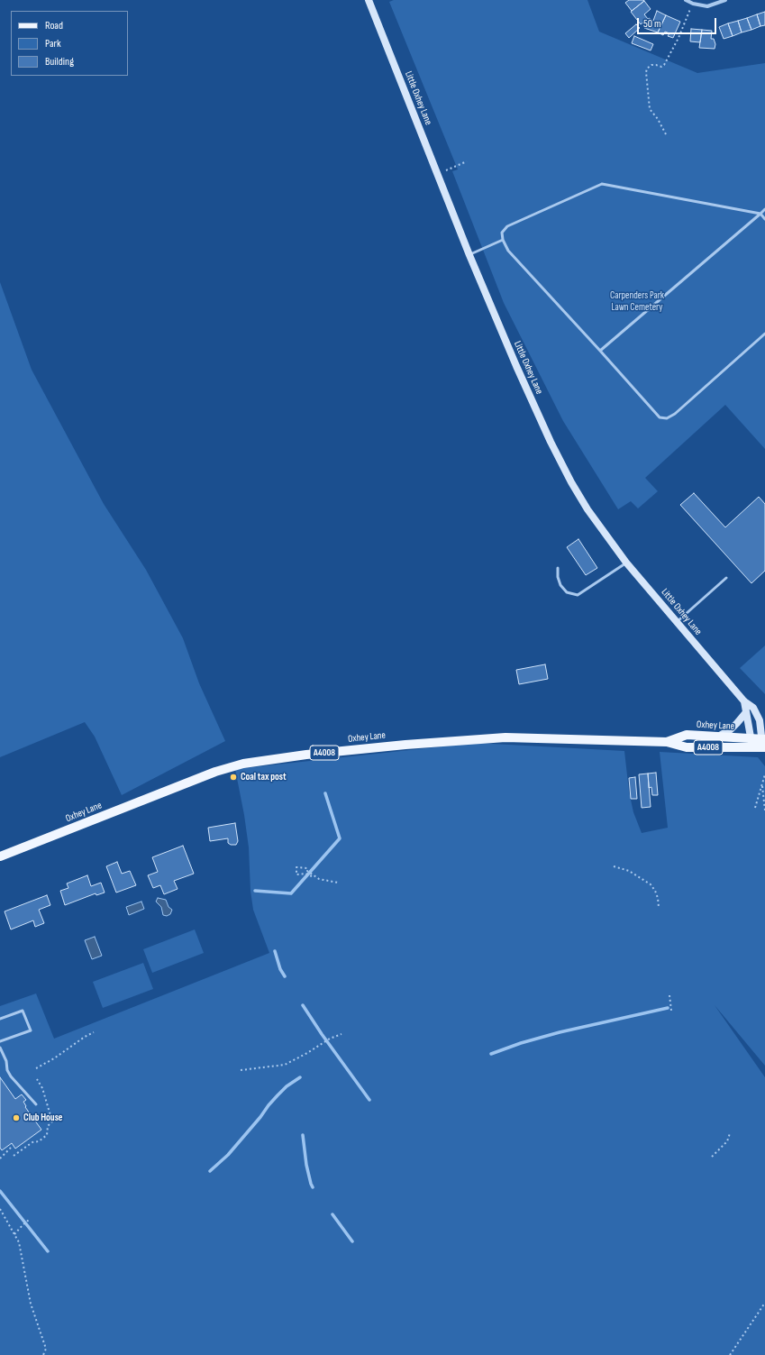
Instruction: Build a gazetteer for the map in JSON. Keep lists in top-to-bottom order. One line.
{"streets":{"main road":["Little Oxhey Lane","Oxhey Lane","A4008"]},"crossings":[["Little Oxhey Lane","Oxhey Lane"],["Oxhey Lane","A4008"]],"parks":["Carpenders Park Lawn Cemetery"],"places":["Coal tax post","Club House"],"legend":["Road","Park","Building"],"scale_bar":"50 m"}
